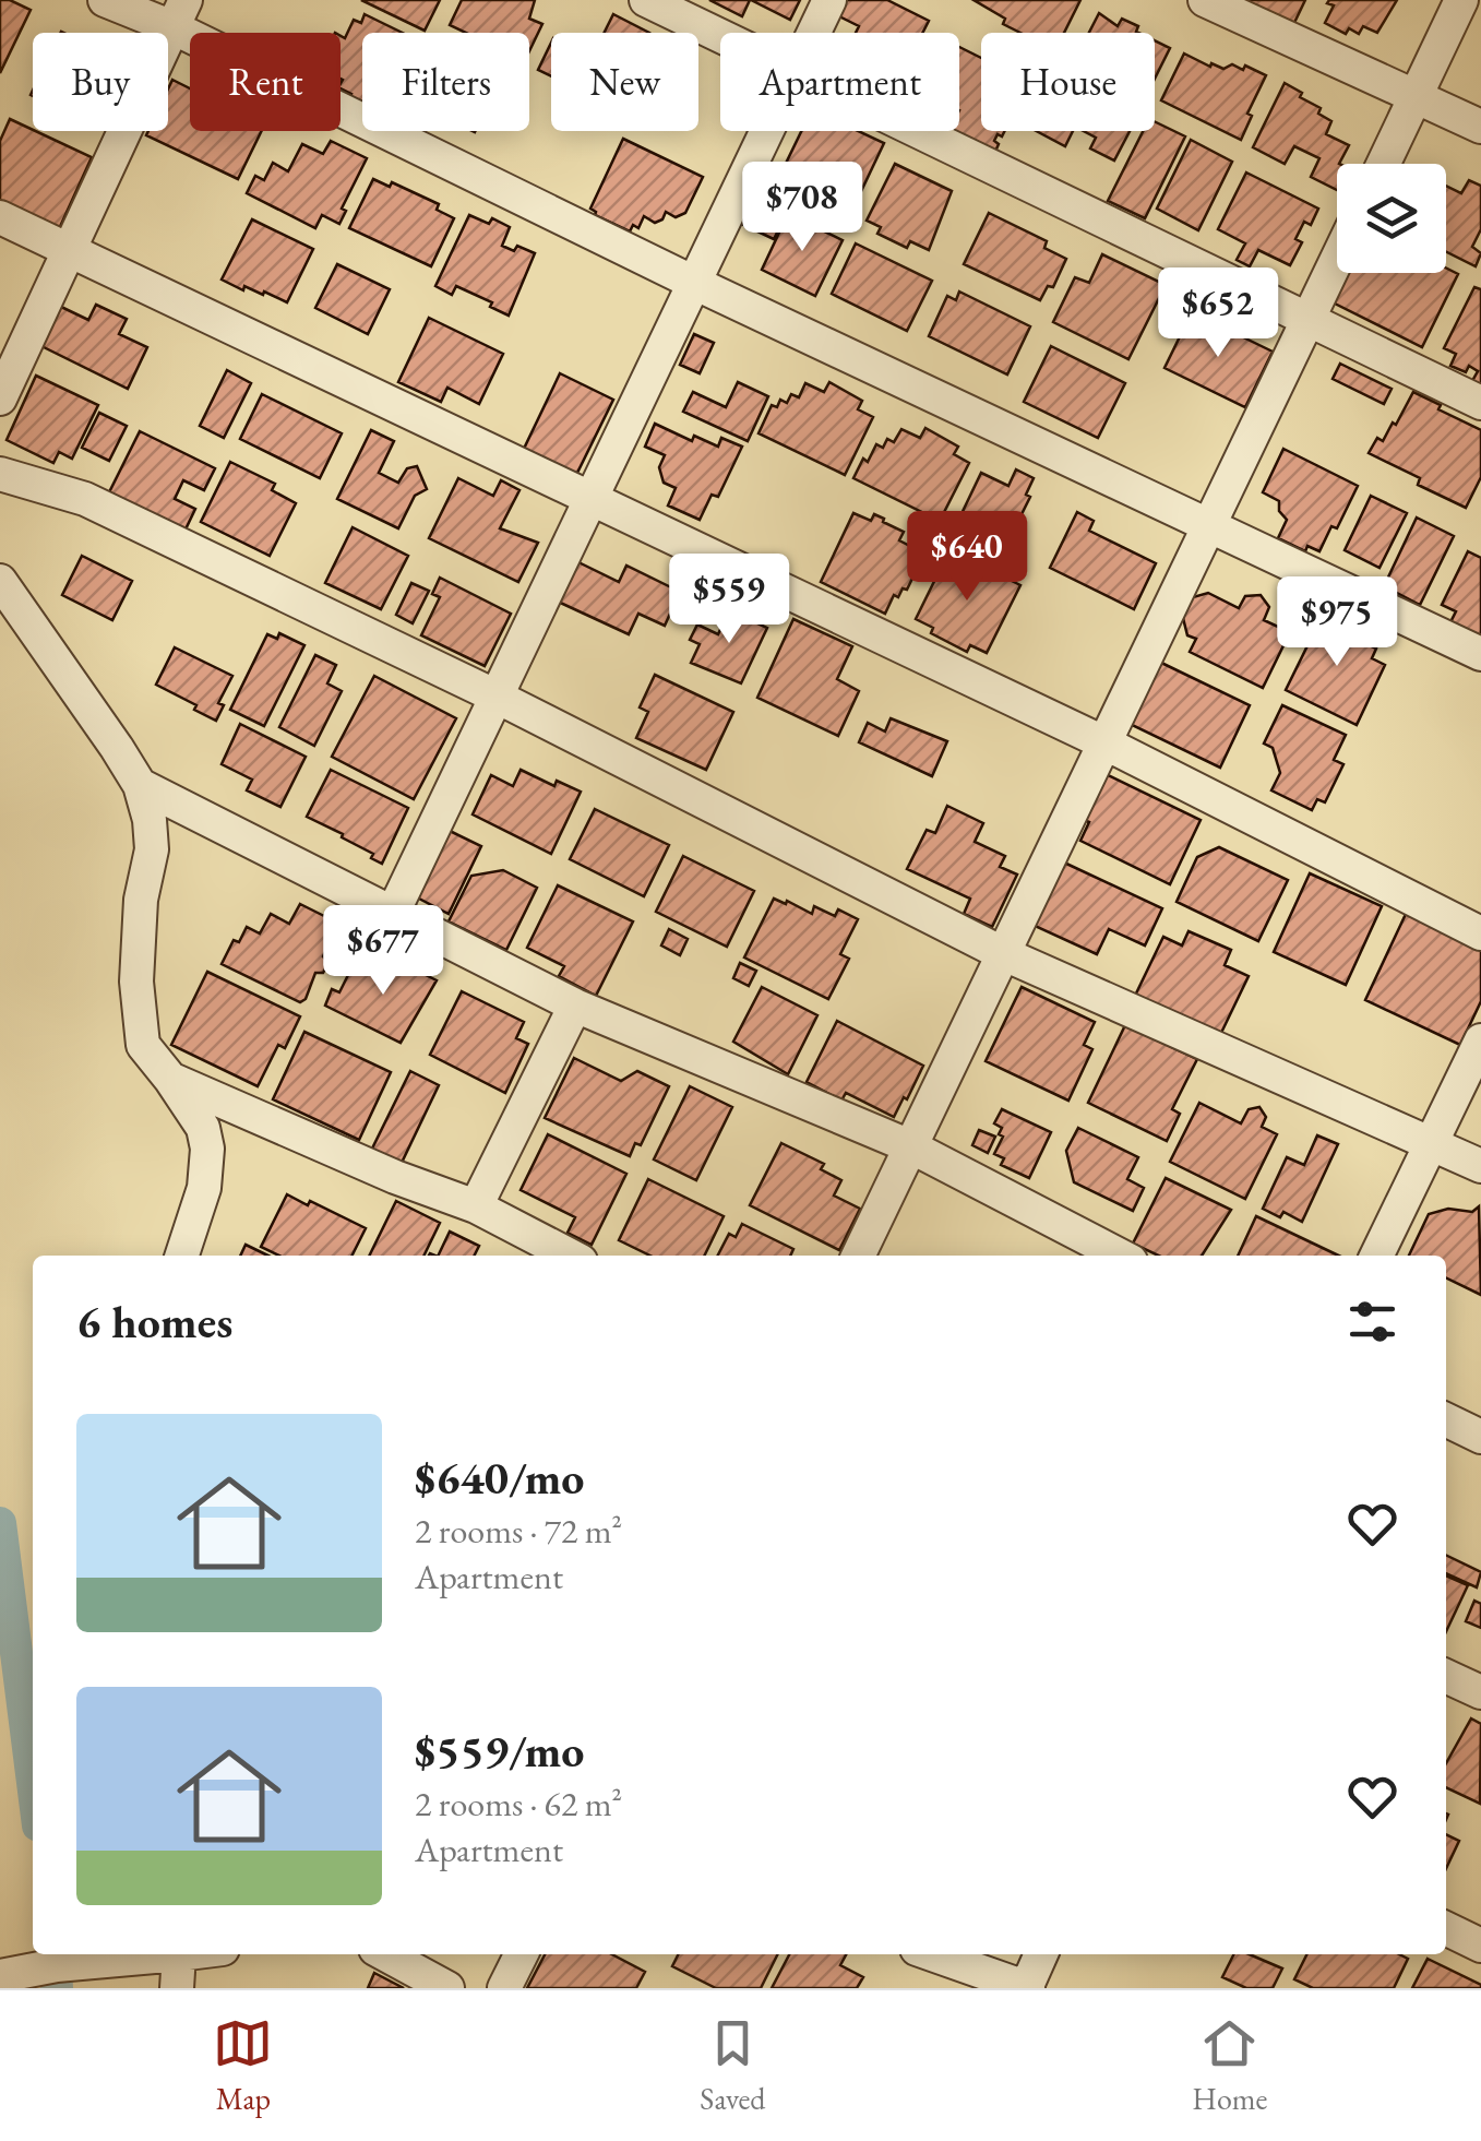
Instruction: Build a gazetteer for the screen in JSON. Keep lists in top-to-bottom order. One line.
{"page":{"chip":["Buy","Rent","Filters","New","Apartment","House"],"price":["$708","$652","$640","$559","$975","$677"],"heading":"6 homes","list":[{"name":"$640/mo","note":"2 rooms · 72 m² · Apartment"},{"name":"$559/mo","note":"2 rooms · 62 m² · Apartment"}],"tabs":["Map","Saved","Home"]}}
